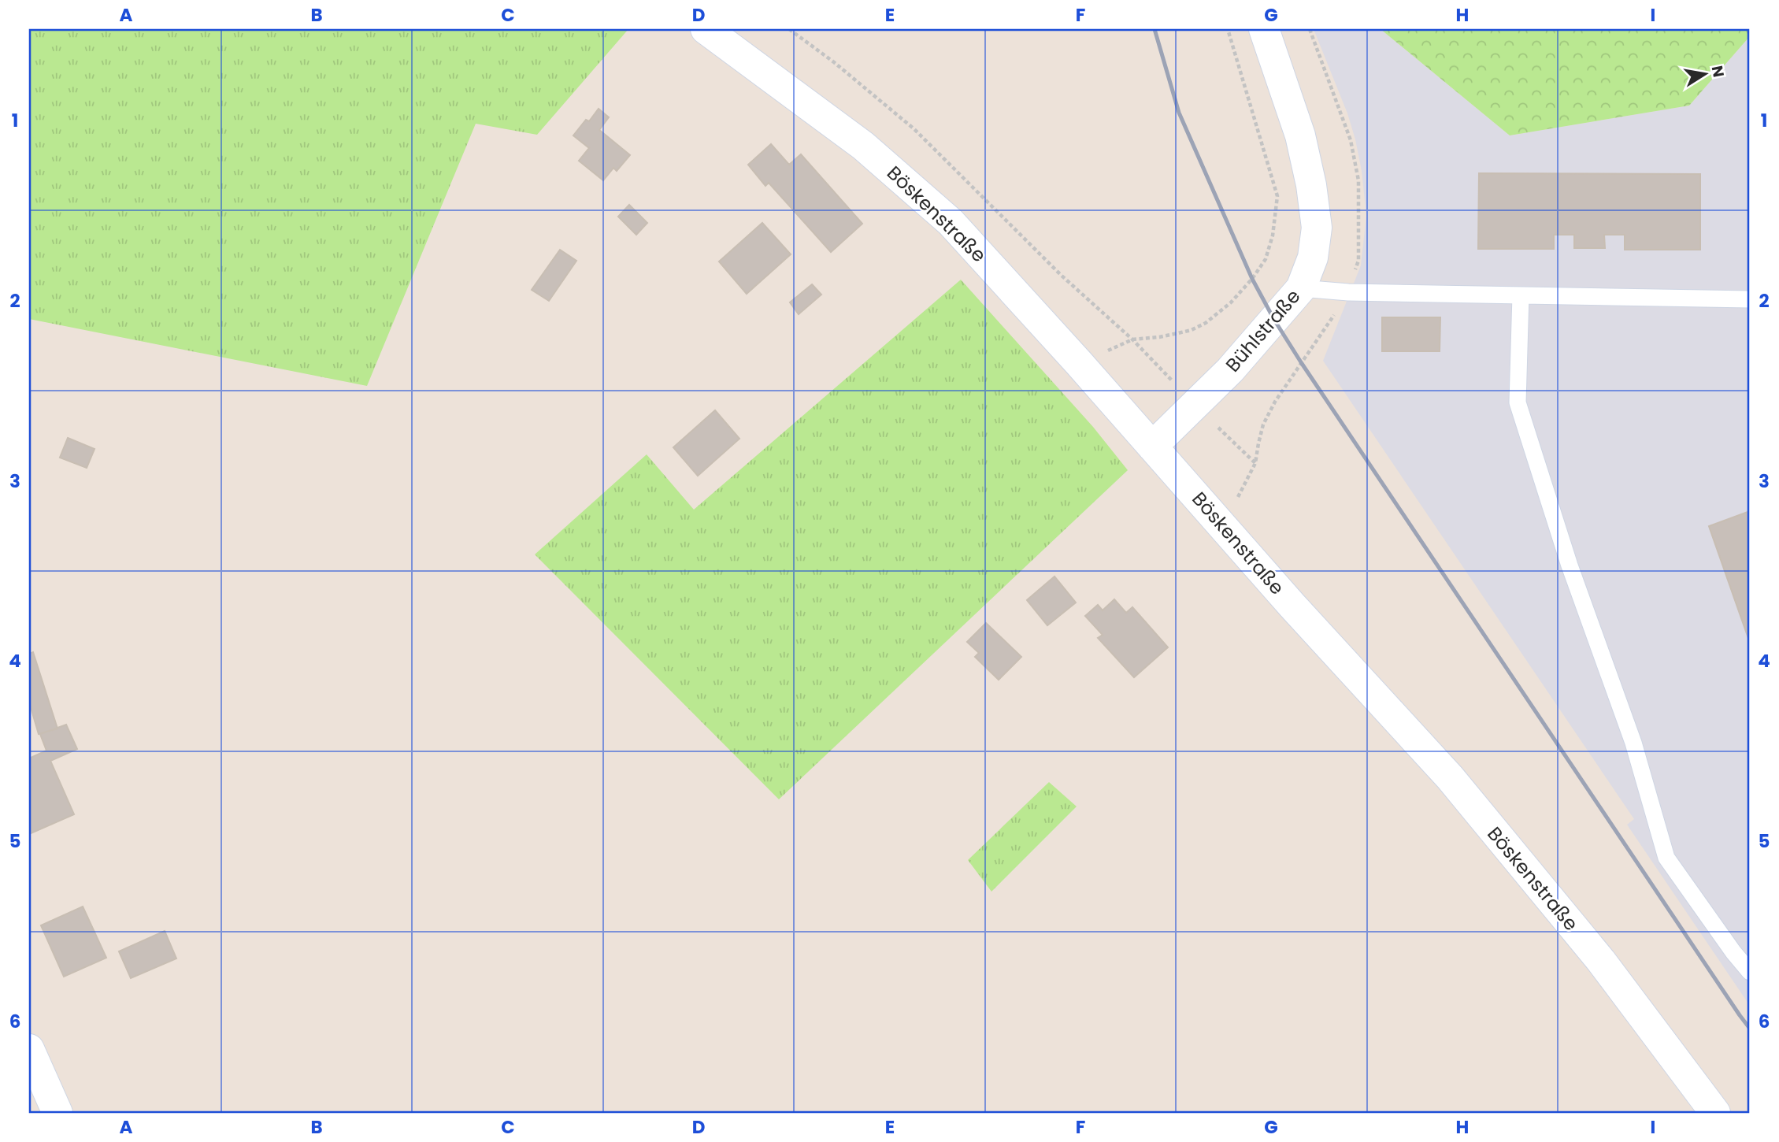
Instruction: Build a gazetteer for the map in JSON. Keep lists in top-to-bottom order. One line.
{"streets":{"main road":["Böskenstraße","Bühlstraße"]},"crossings":[["Böskenstraße","Bühlstraße"]],"north":"right","grid":{"columns":["A","B","C","D","E","F","G","H","I"],"rows":["1","2","3","4","5","6"]}}
